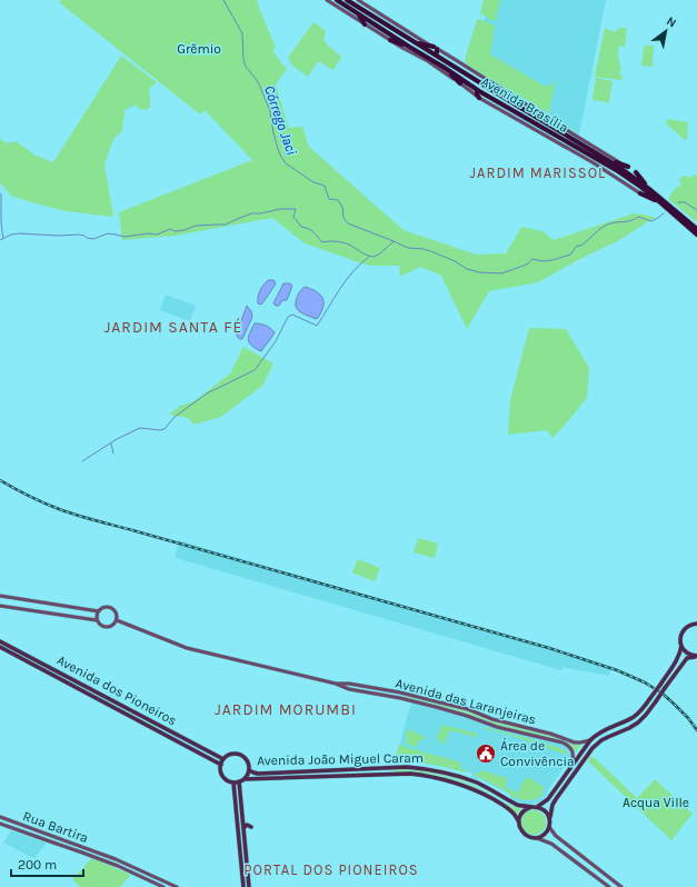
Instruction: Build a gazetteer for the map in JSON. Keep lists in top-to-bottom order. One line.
{"streets":{"highway":["Avenida Brasília"],"main road":["Avenida dos Pioneiros","Avenida João Miguel Caram"],"street":["Avenida das Laranjeiras","Rua Bartira"]},"crossings":[["Avenida dos Pioneiros","Avenida João Miguel Caram"]],"districts":["JARDIM MARISSOL","JARDIM SANTA FÉ","JARDIM MORUMBI","PORTAL DOS PIONEIROS"],"water":["Córrego Jaci"],"parks":["Grêmio","Acqua Ville"],"places":{"public building":["Área de Convivência"]},"scale_bar":"200 m","north":"top right"}
